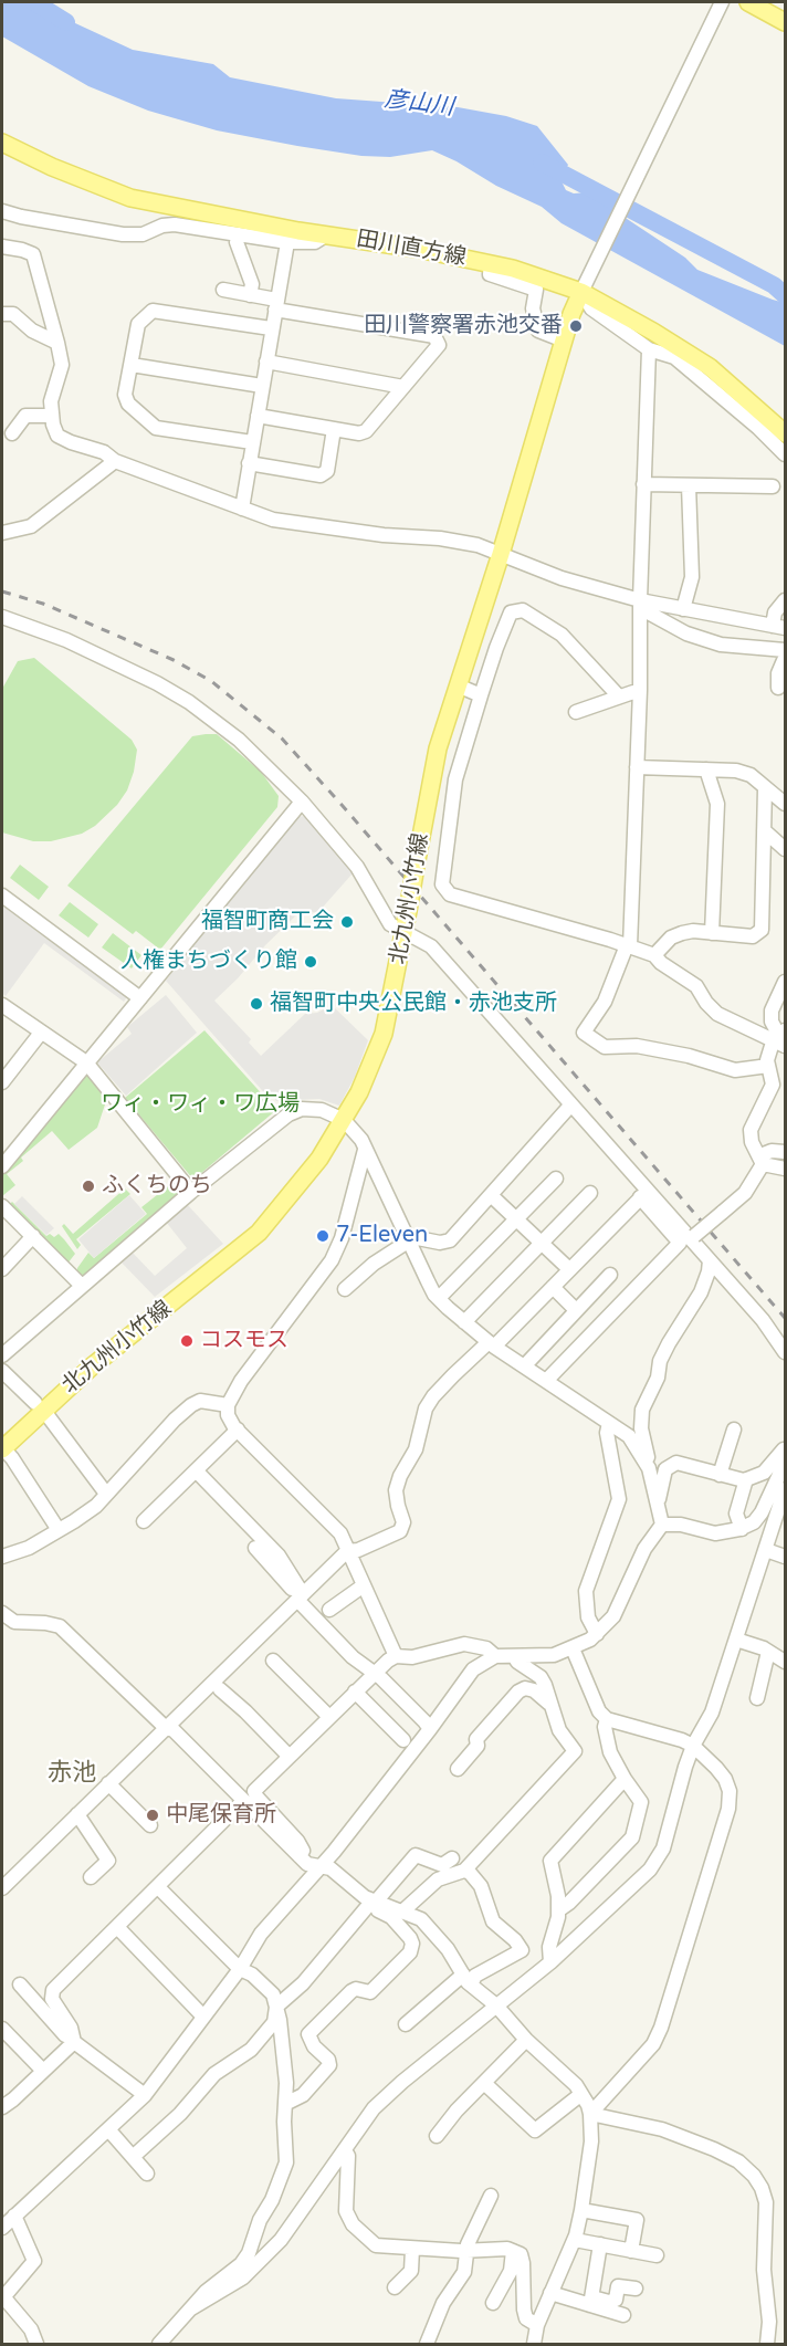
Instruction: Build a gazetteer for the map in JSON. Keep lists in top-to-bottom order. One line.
{"streets":{"main road":["田川直方線","北九州小竹線"]},"crossings":[["田川直方線","北九州小竹線"]],"districts":["赤池"],"water":["彦山川"],"parks":["ワィ・ワィ・ワ広場"],"places":["田川警察署赤池交番","福智町商工会","人権まちづくり館","福智町中央公民館・赤池支所","ふくちのち","7-Eleven","コスモス","中尾保育所"]}
